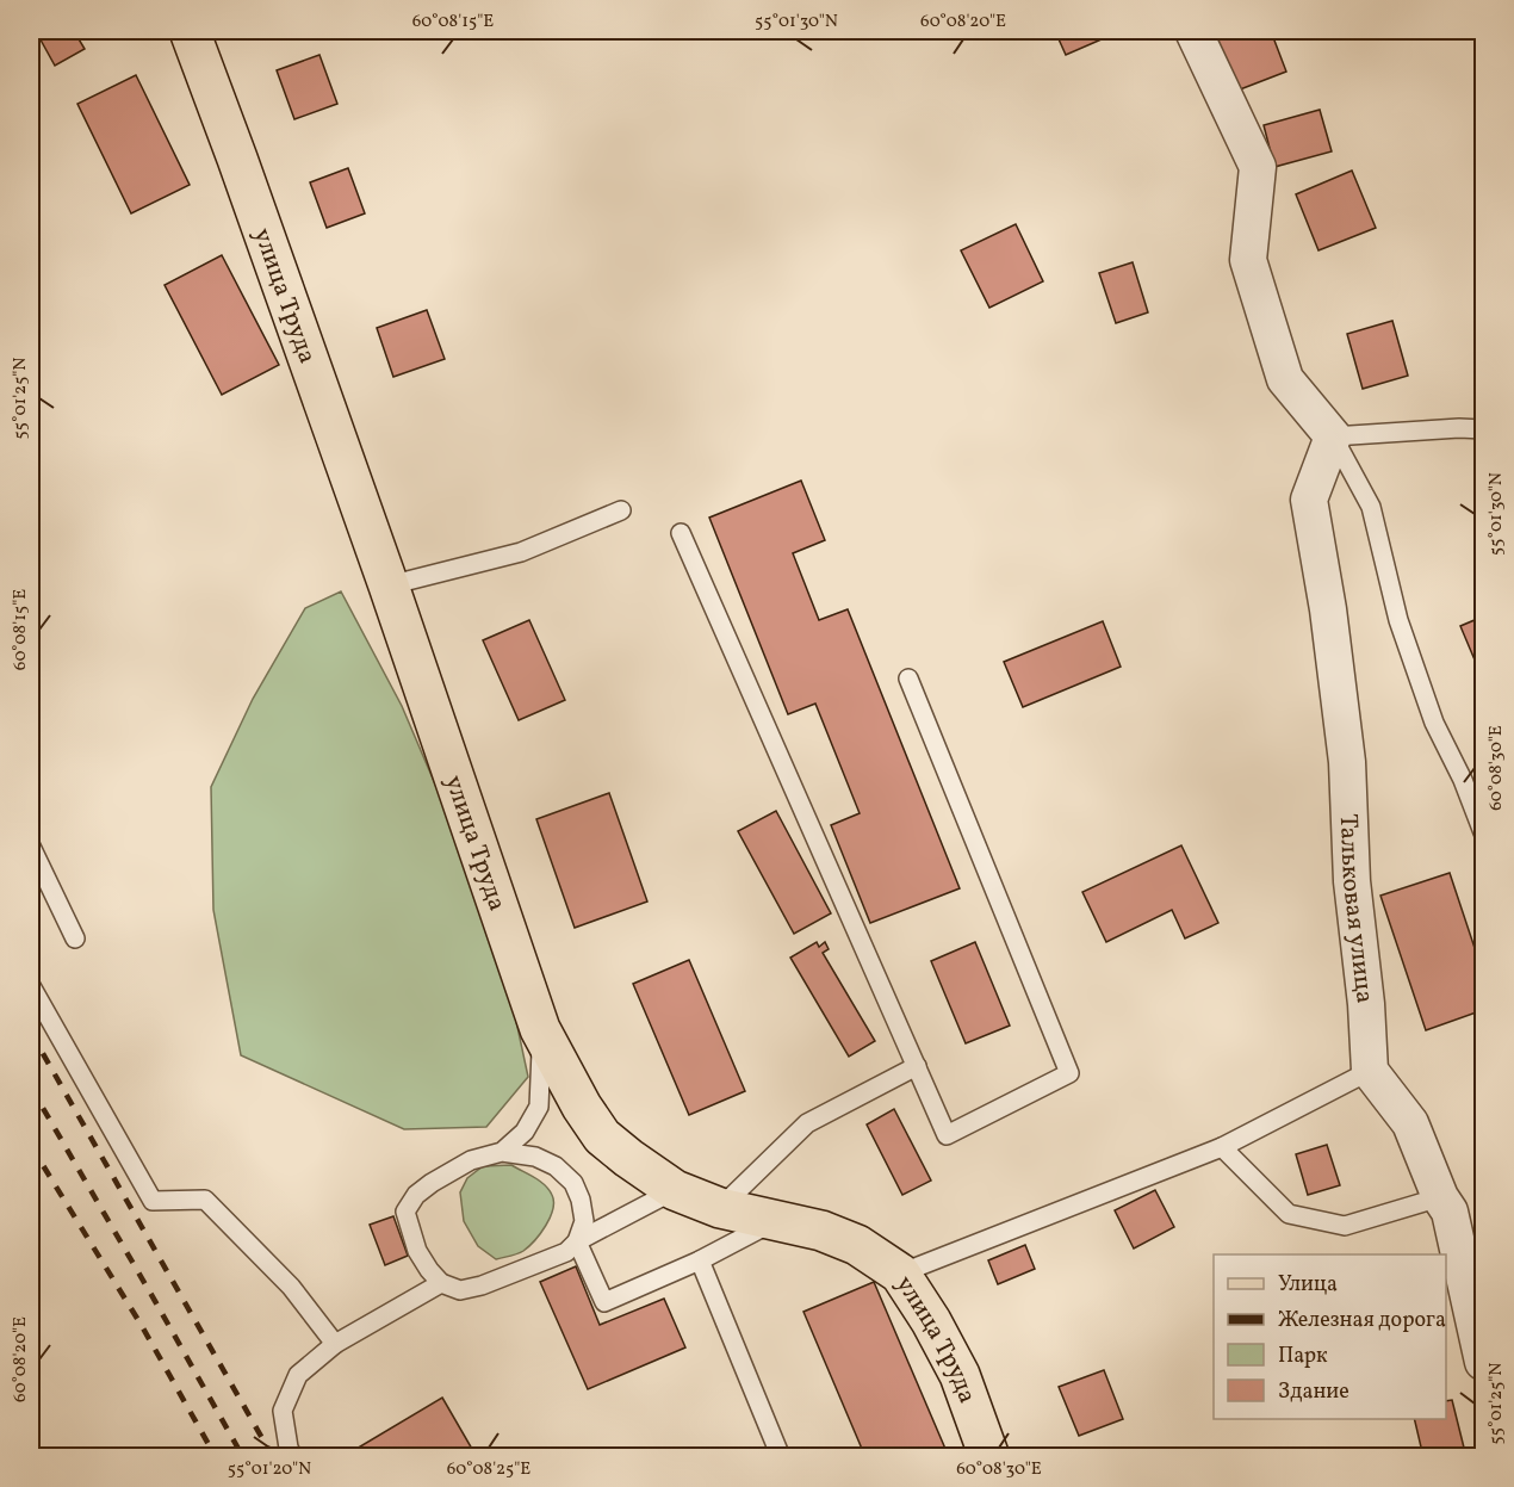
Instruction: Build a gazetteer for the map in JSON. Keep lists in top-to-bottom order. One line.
{"streets":{"main road":["улица Труда"],"street":["Тальковая улица"]},"legend":["Улица","Железная дорога","Парк","Здание"],"coordinates":["60°08'15\"E","55°01'30\"N","60°08'20\"E","55°01'25\"N","60°08'30\"E","55°01'20\"N","60°08'25\"E"]}
